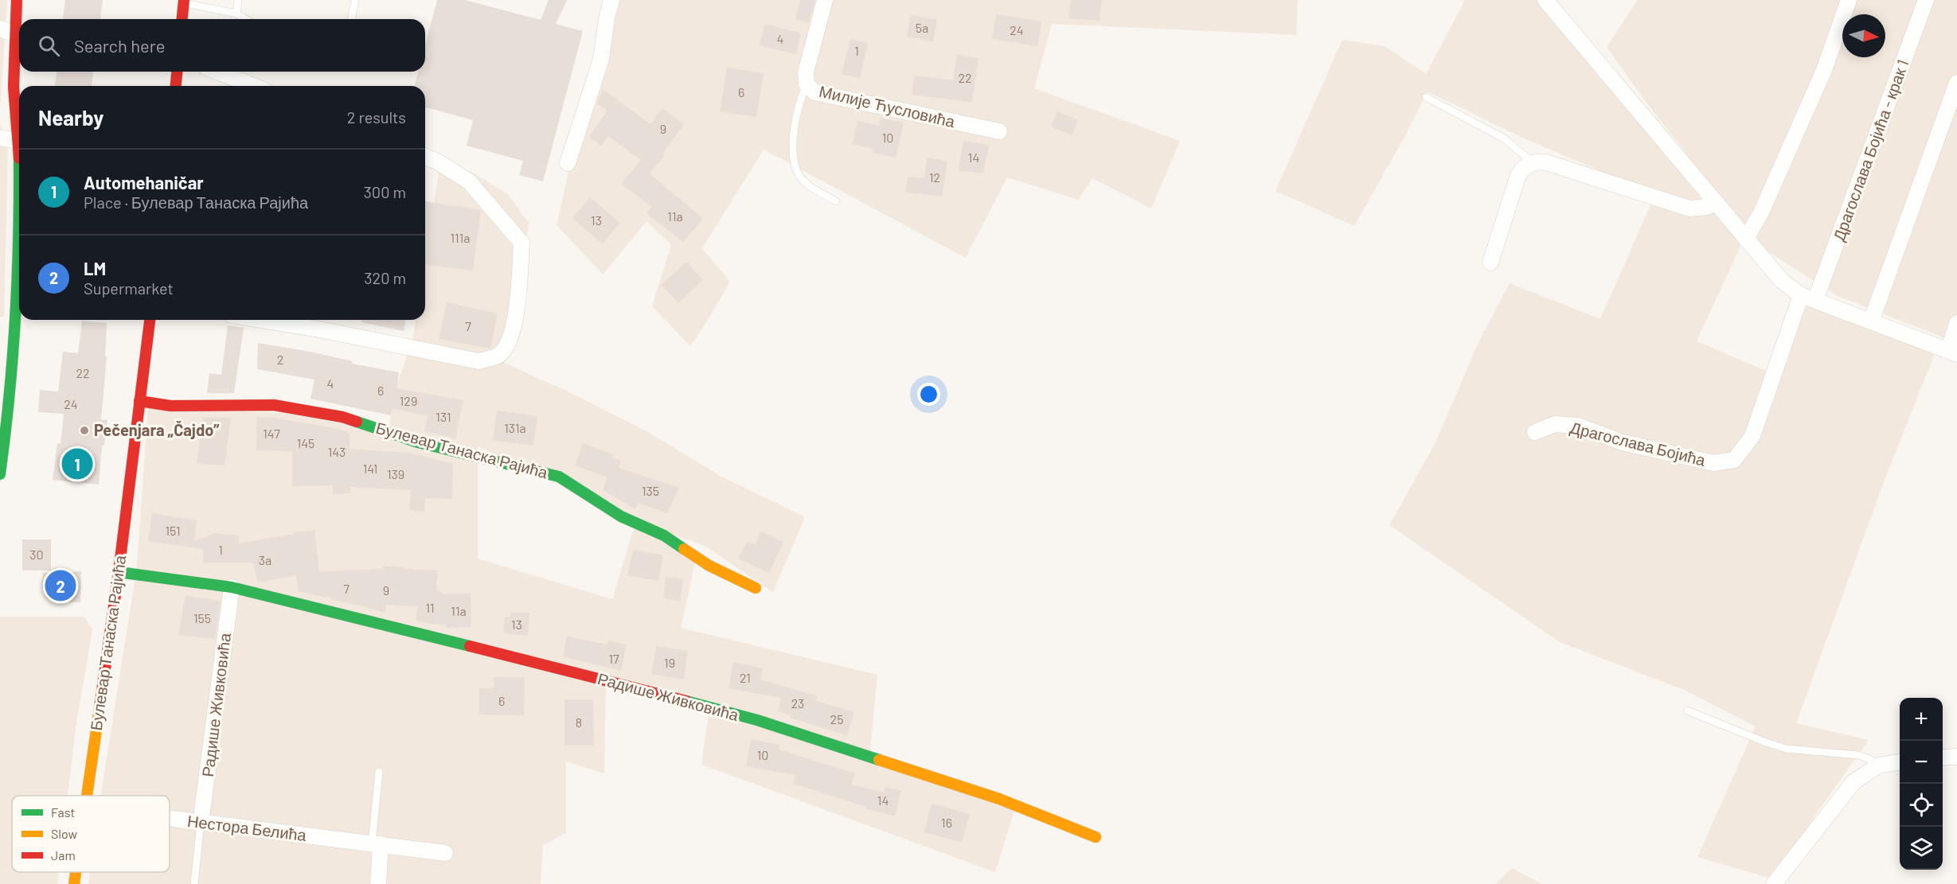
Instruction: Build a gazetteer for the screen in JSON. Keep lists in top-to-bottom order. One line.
{"streets":{"street":["Милије Ћусловића","Драгослава Бојића - крак 1","Драгослава Бојића","Булевар Танаска Рајића","Радише Живковића","Нестора Белића"]},"crossings":[["Драгослава Бојића - крак 1","Драгослава Бојића"],["Булевар Танаска Рајића","Радише Живковића"],["Радише Живковића","Нестора Белића"]],"places":["Pečenjara „Čajdo”"],"house_numbers":["5a","24","4","1","22","6","9","10","14","12","11a","13","111a","7","2","22","4","6","129","24","131","131a","147","145","143","141","139","135","151","1","30","3a","7","9","11","11a","155","13","17","19","21","6","23","25","8","10","14","16"],"legend":["Fast","Slow","Jam"],"north":"right","page":{"search":"Search here","heading":["Nearby","2 results"],"list":[{"mark":"1","name":"Automehaničar","note":"Place · Булевар Танаска Рајића","value":"300 m"},{"mark":"2","name":"LM","note":"Supermarket","value":"320 m"}],"pins":["1","2"],"map_buttons":["+","−"]}}
